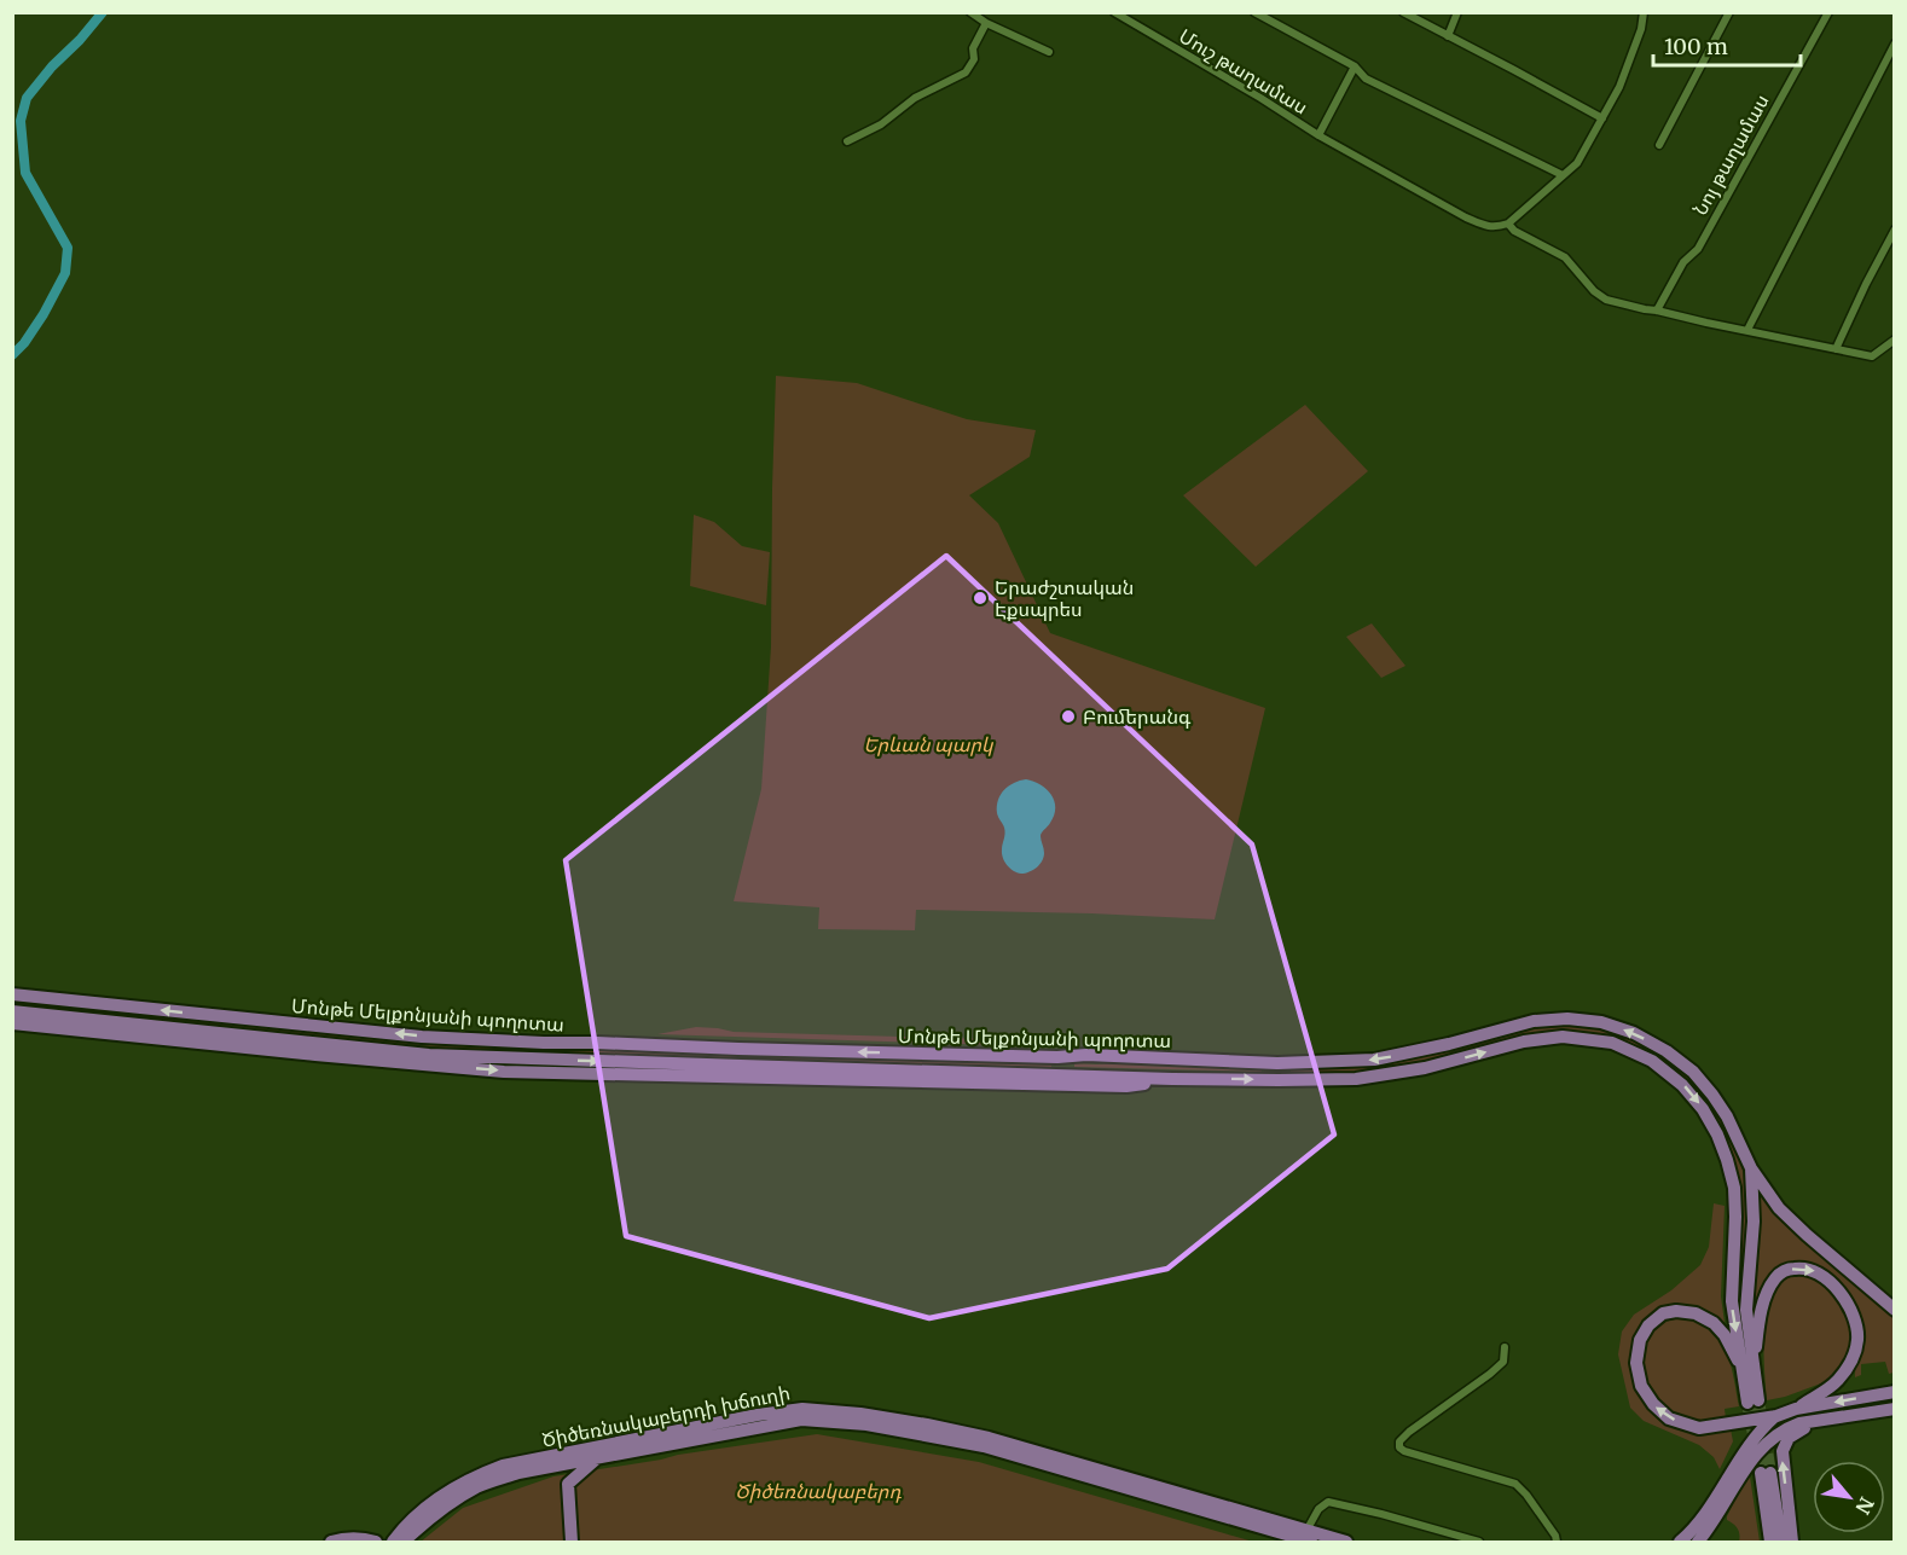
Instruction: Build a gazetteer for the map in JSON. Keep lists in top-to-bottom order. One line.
{"streets":{"main road":["Մոնթե Մելքոնյանի պողոտա","Ծիծեռնակաբերդի խճուղի"],"street":["Մուշ թաղամաս","Նոյ թաղամաս"]},"parks":["Երևան պարկ","Ծիծեռնակաբերդ"],"places":["Երաժշտական Էքսպրես","Բումերանգ"],"scale_bar":"100 m","north":"bottom right"}
